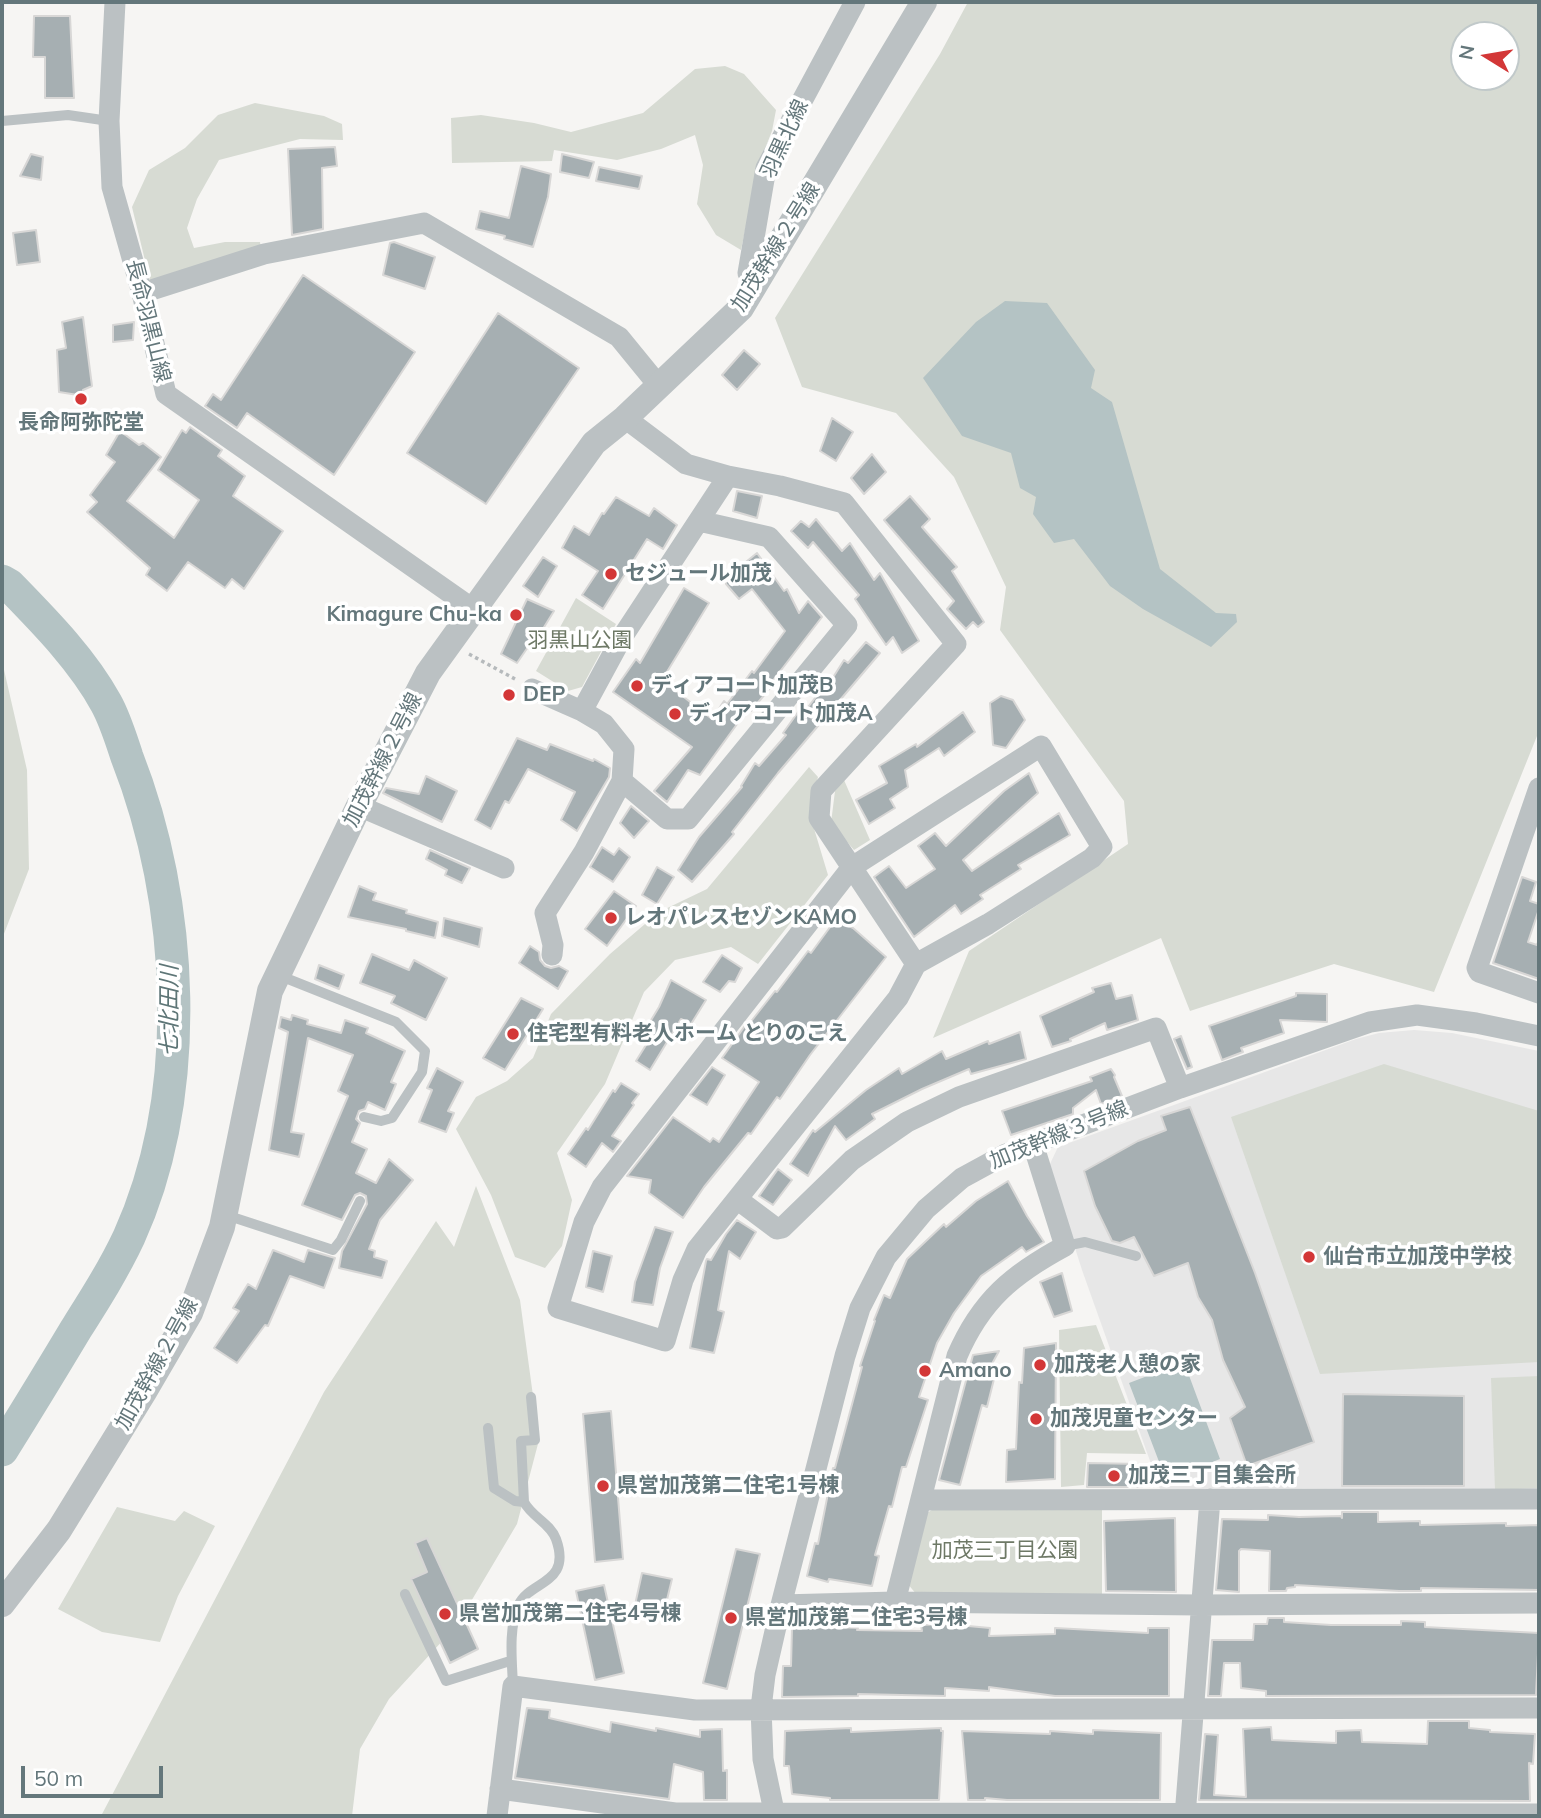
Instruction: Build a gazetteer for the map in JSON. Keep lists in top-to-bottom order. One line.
{"streets":{"street":["羽黒北線","加茂幹線２号線","長命羽黒山線","加茂幹線３号線"]},"crossings":[["羽黒北線","加茂幹線２号線"],["加茂幹線２号線","長命羽黒山線"]],"water":["七北田川"],"parks":["羽黒山公園","加茂三丁目公園"],"places":["長命阿弥陀堂","セジュール加茂","Kimagure Chu-ka","ディアコート加茂B","DEP","ディアコート加茂A","レオパレスセゾンKAMO","住宅型有料老人ホーム とりのこえ","仙台市立加茂中学校","加茂老人憩の家","Amano","加茂児童センター","加茂三丁目集会所","県営加茂第二住宅1号棟","県営加茂第二住宅4号棟","県営加茂第二住宅3号棟"],"scale_bar":"50 m","north":"left"}
